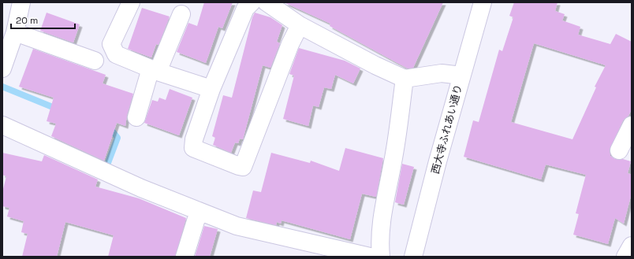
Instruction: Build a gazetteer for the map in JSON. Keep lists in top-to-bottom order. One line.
{"streets":{"street":["西大寺ふれあい通り"]},"scale_bar":"20 m"}
